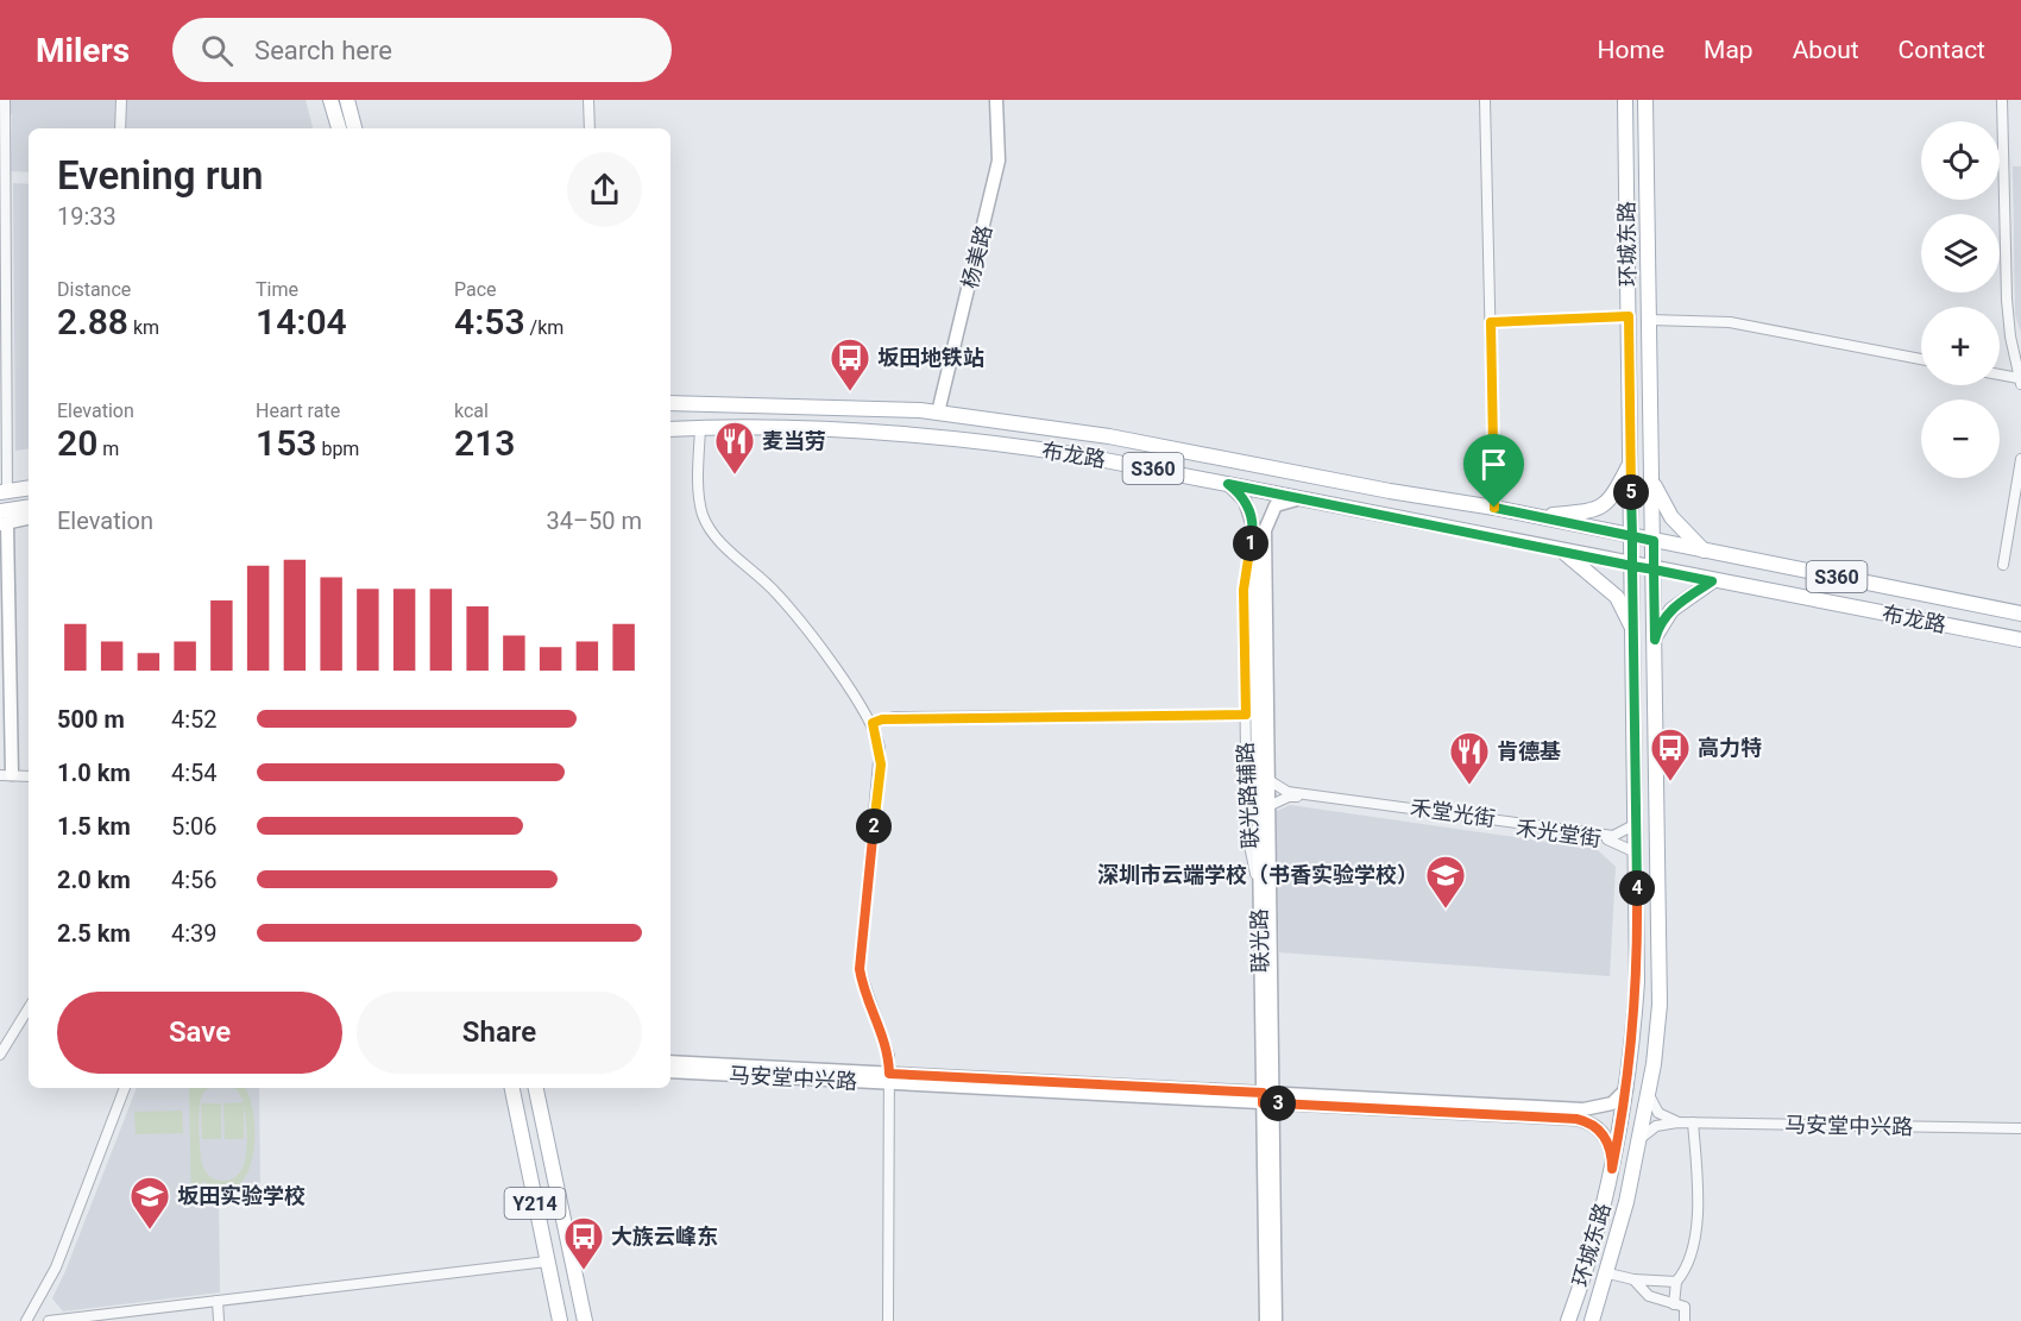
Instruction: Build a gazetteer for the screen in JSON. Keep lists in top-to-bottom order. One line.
{"streets":{"main road":["环城东路","布龙路","S360","Y214"],"street":["杨美路","联光路辅路","禾堂光街","禾光堂街","联光路","马安堂中兴路"]},"crossings":[["环城东路","布龙路"],["环城东路","禾堂光街"],["环城东路","禾光堂街"],["环城东路","马安堂中兴路"],["杨美路","布龙路"],["布龙路","联光路"],["联光路辅路","联光路"],["禾堂光街","联光路"],["禾光堂街","联光路"],["联光路","马安堂中兴路"]],"places":{"bus stop":["坂田地铁站","高力特","大族云峰东"],"restaurant":["麦当劳","肯德基"],"school or university":["深圳市云端学校（书香实验学校）","坂田实验学校"]},"page":{"header":"Milers","search":"Search here","nav":["Home","Map","About","Contact"],"map_buttons":["+","−"],"heading":["Evening run","19:33"],"stats":[["Distance","2.88 km"],["Time","14:04"],["Pace","4:53 /km"],["Elevation","20 m"],["Heart rate","153 bpm"],["kcal","213"]],"pins":["5","1","2","4","3"],"chart":["Elevation","34–50 m"],"list":[{"name":"500 m","note":"4:52"},{"name":"1.0 km","note":"4:54"},{"name":"1.5 km","note":"5:06"},{"name":"2.0 km","note":"4:56"},{"name":"2.5 km","note":"4:39"}],"buttons":["Save","Share"]}}
